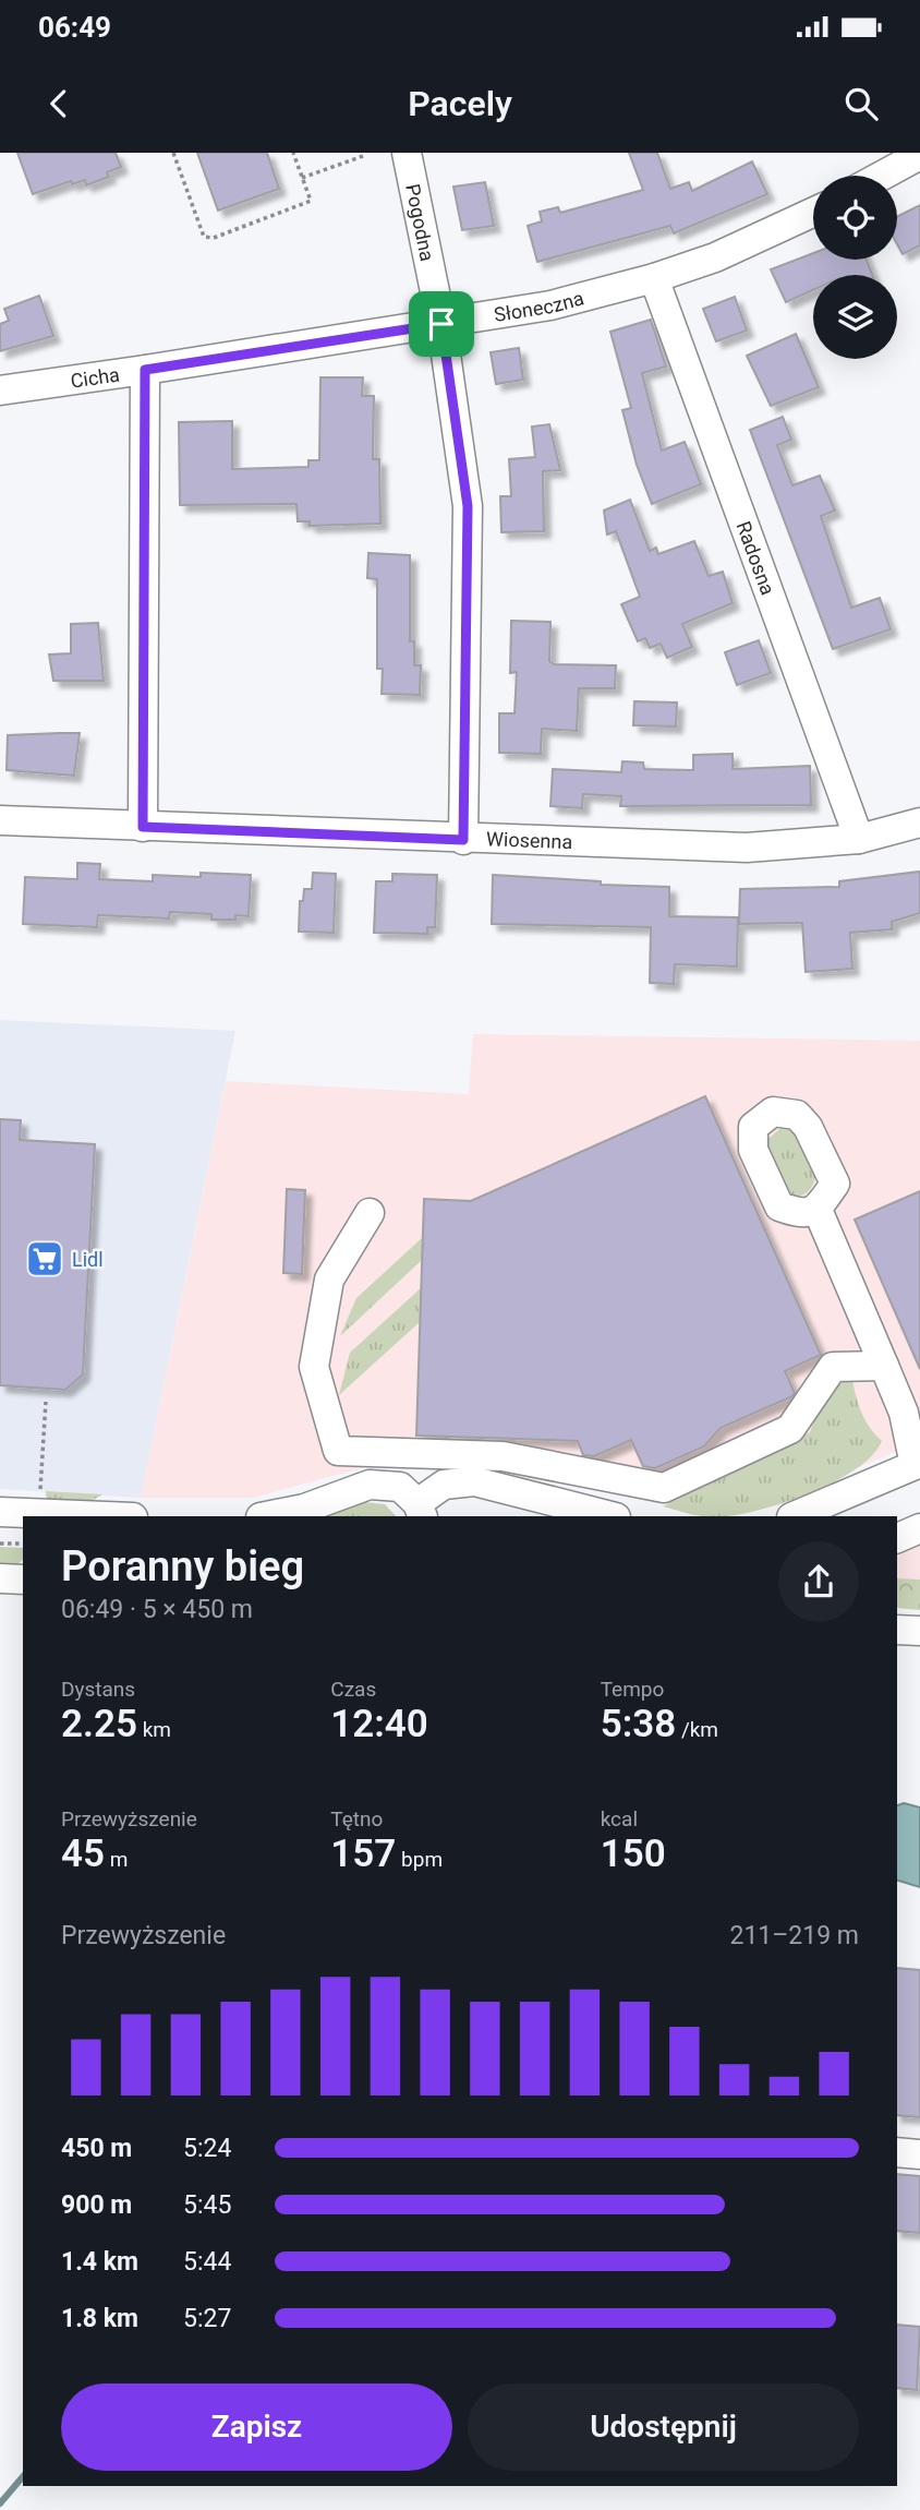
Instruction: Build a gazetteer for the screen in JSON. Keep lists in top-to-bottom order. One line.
{"streets":{"street":["Pogodna","Słoneczna","Cicha","Radosna","Wiosenna"]},"crossings":[["Pogodna","Słoneczna"],["Pogodna","Wiosenna"],["Słoneczna","Cicha"],["Słoneczna","Radosna"],["Cicha","Wiosenna"],["Radosna","Wiosenna"]],"places":{"supermarket":["Lidl"]},"page":{"status":"06:49","header":"Pacely","heading":["Poranny bieg","06:49 · 5 × 450 m"],"stats":[["Dystans","2.25 km"],["Czas","12:40"],["Tempo","5:38 /km"],["Przewyższenie","45 m"],["Tętno","157 bpm"],["kcal","150"]],"chart":["Przewyższenie","211–219 m"],"list":[{"name":"450 m","note":"5:24"},{"name":"900 m","note":"5:45"},{"name":"1.4 km","note":"5:44"},{"name":"1.8 km","note":"5:27"}],"buttons":["Zapisz","Udostępnij"]}}
